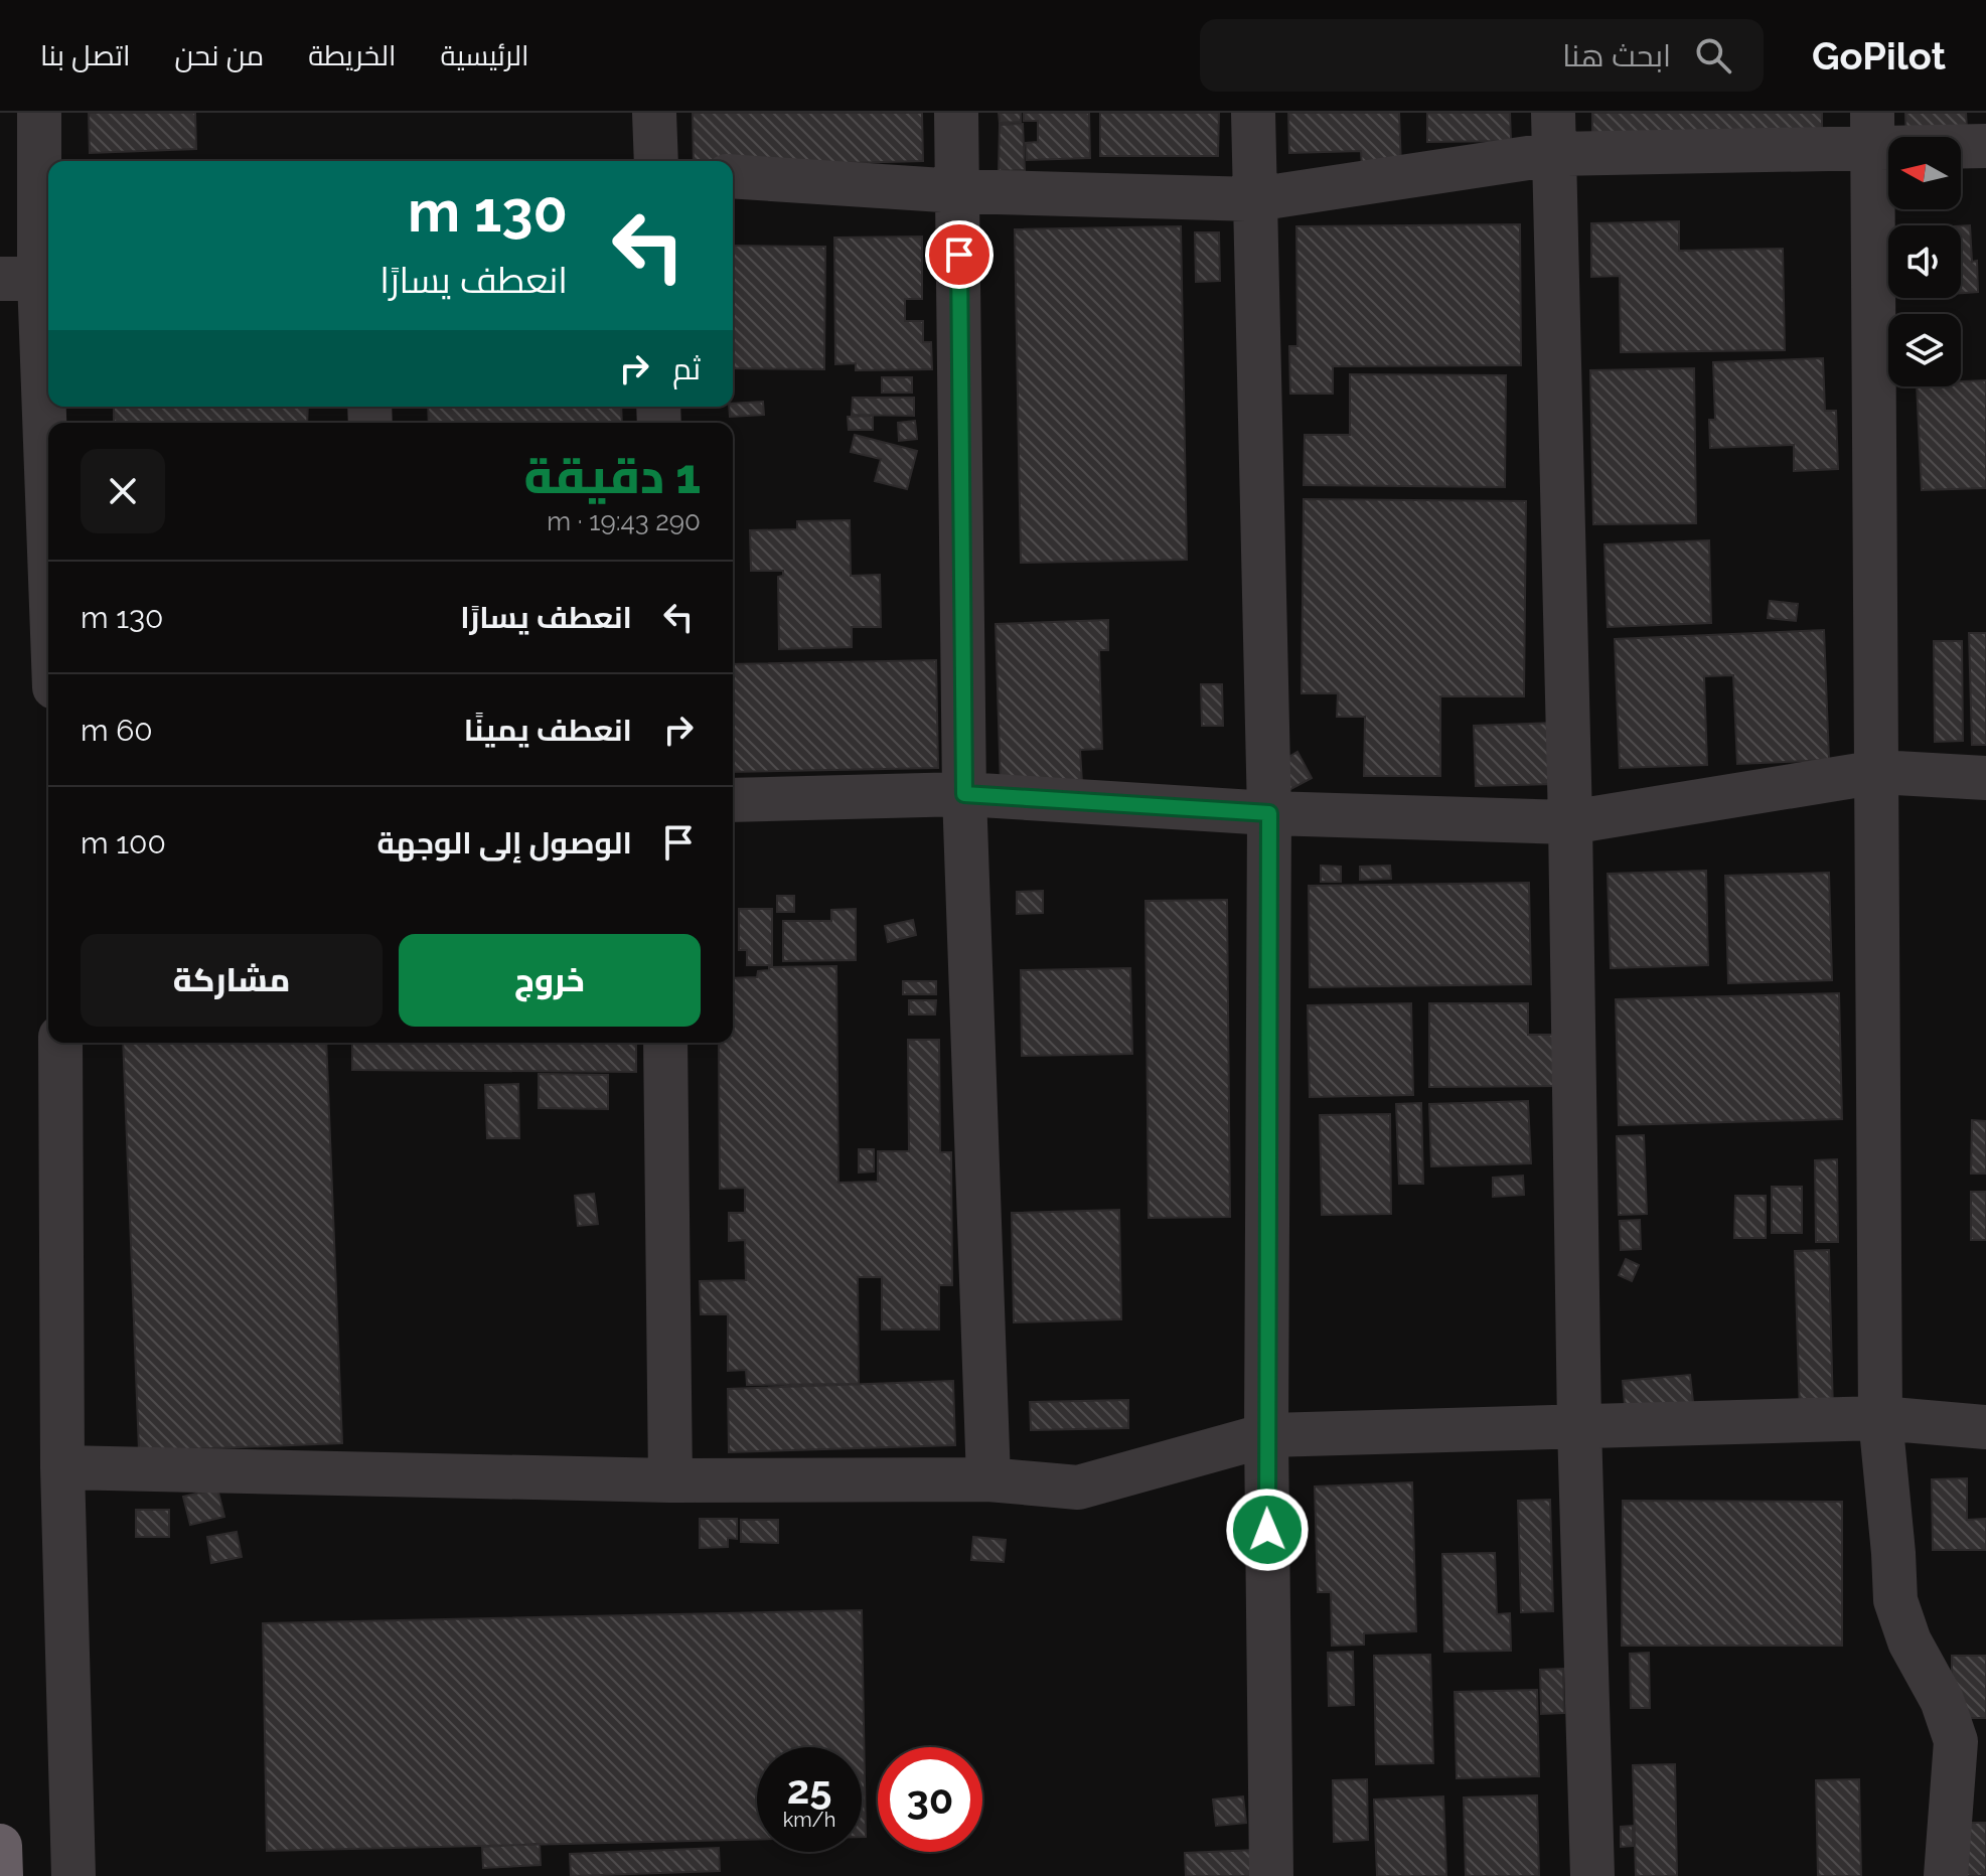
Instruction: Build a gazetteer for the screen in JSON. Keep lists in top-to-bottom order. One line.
{"north":"left","page":{"header":"GoPilot","search":"ابحث هنا","nav":["الرئيسية","الخريطة","من نحن","اتصل بنا"],"turn":["130 m","انعطف يسارًا"],"then":"ثم","heading":["1 دقيقة","290 m · 19:43"],"list":[{"name":"انعطف يسارًا","value":"130 m"},{"name":"انعطف يمينًا","value":"60 m"},{"name":"الوصول إلى الوجهة","value":"100 m"}],"buttons":["خروج","مشاركة"],"speed":"25 km/h","limit":"30"}}
